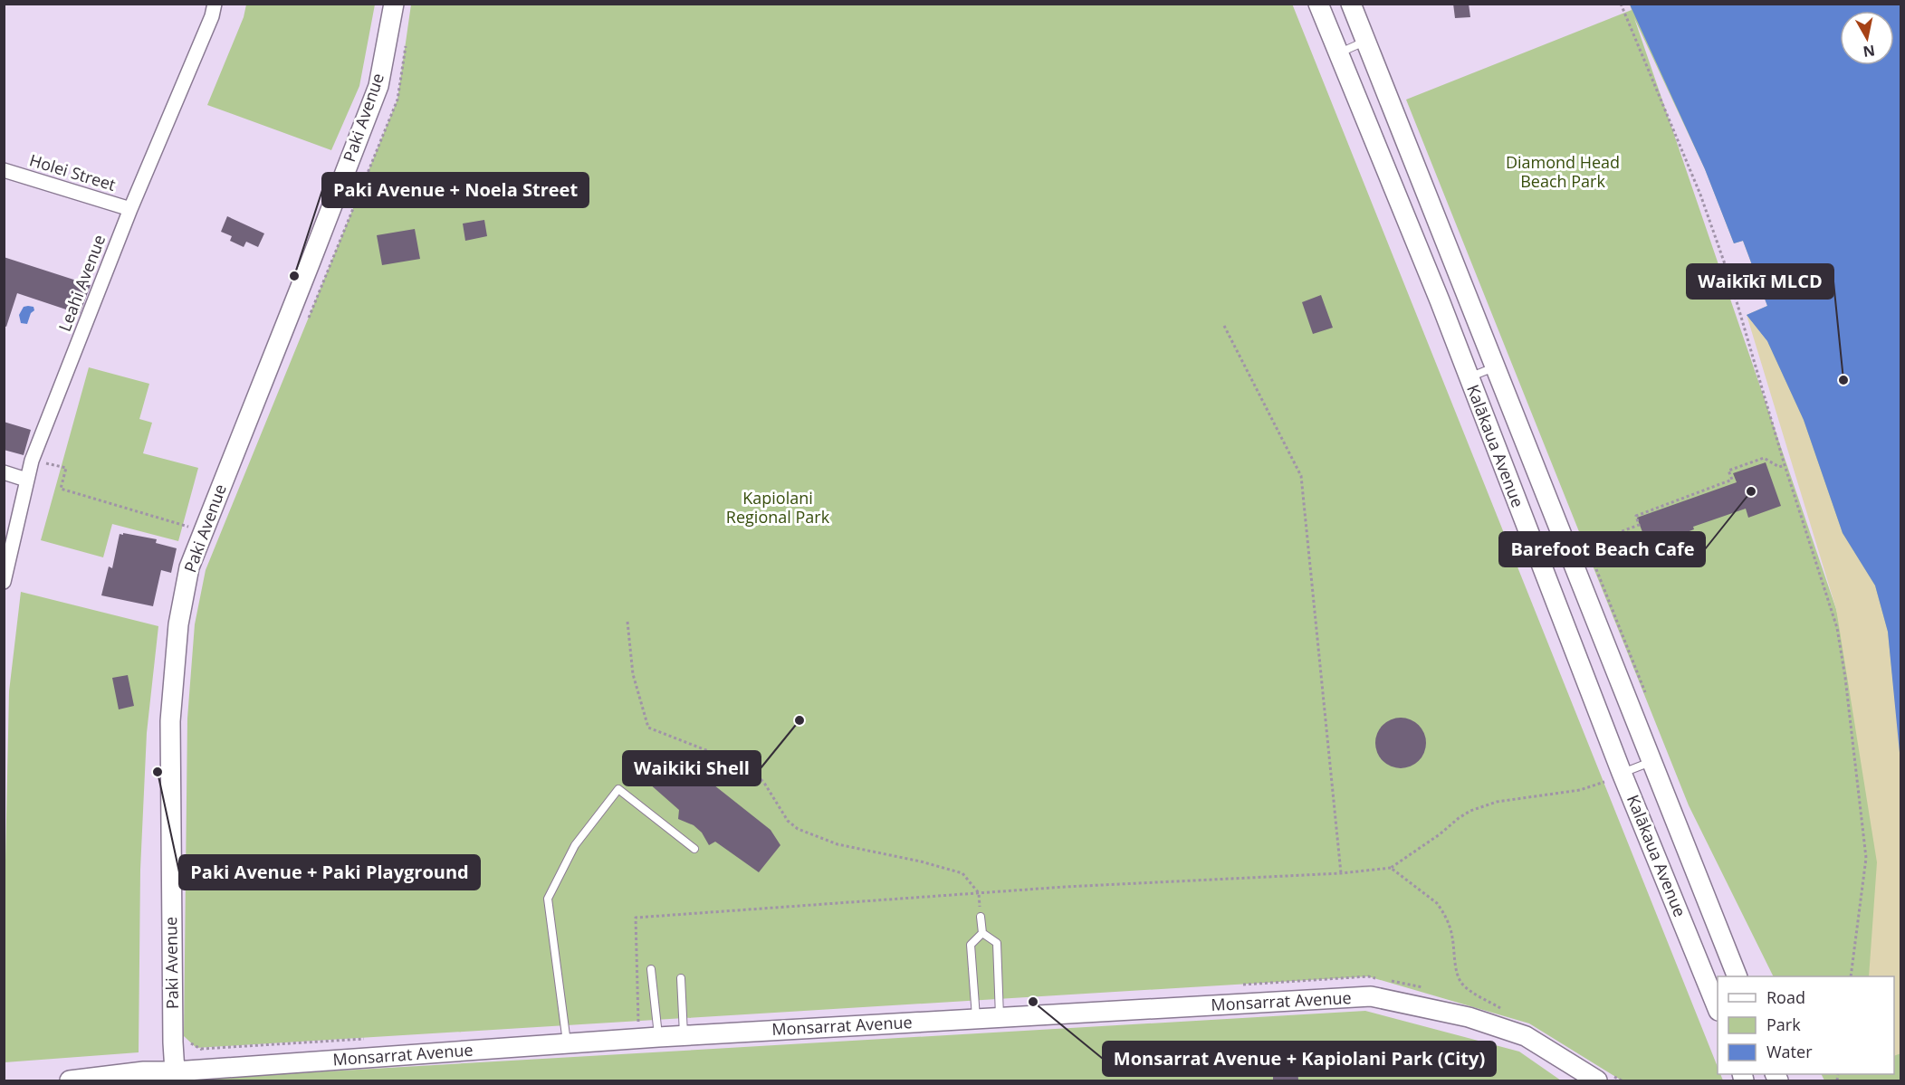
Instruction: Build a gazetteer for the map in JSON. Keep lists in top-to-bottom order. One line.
{"streets":{"street":["Paki Avenue","Holei Street","Leahi Avenue","Kalākaua Avenue","Monsarrat Avenue"]},"crossings":[["Paki Avenue","Monsarrat Avenue"],["Holei Street","Leahi Avenue"]],"parks":["Diamond Head Beach Park","Kapiolani Regional Park"],"places":["Paki Avenue + Noela Street","Waikīkī MLCD","Barefoot Beach Cafe","Waikiki Shell","Paki Avenue + Paki Playground","Monsarrat Avenue + Kapiolani Park (City)"],"legend":["Road","Park","Water"],"north":"bottom"}
